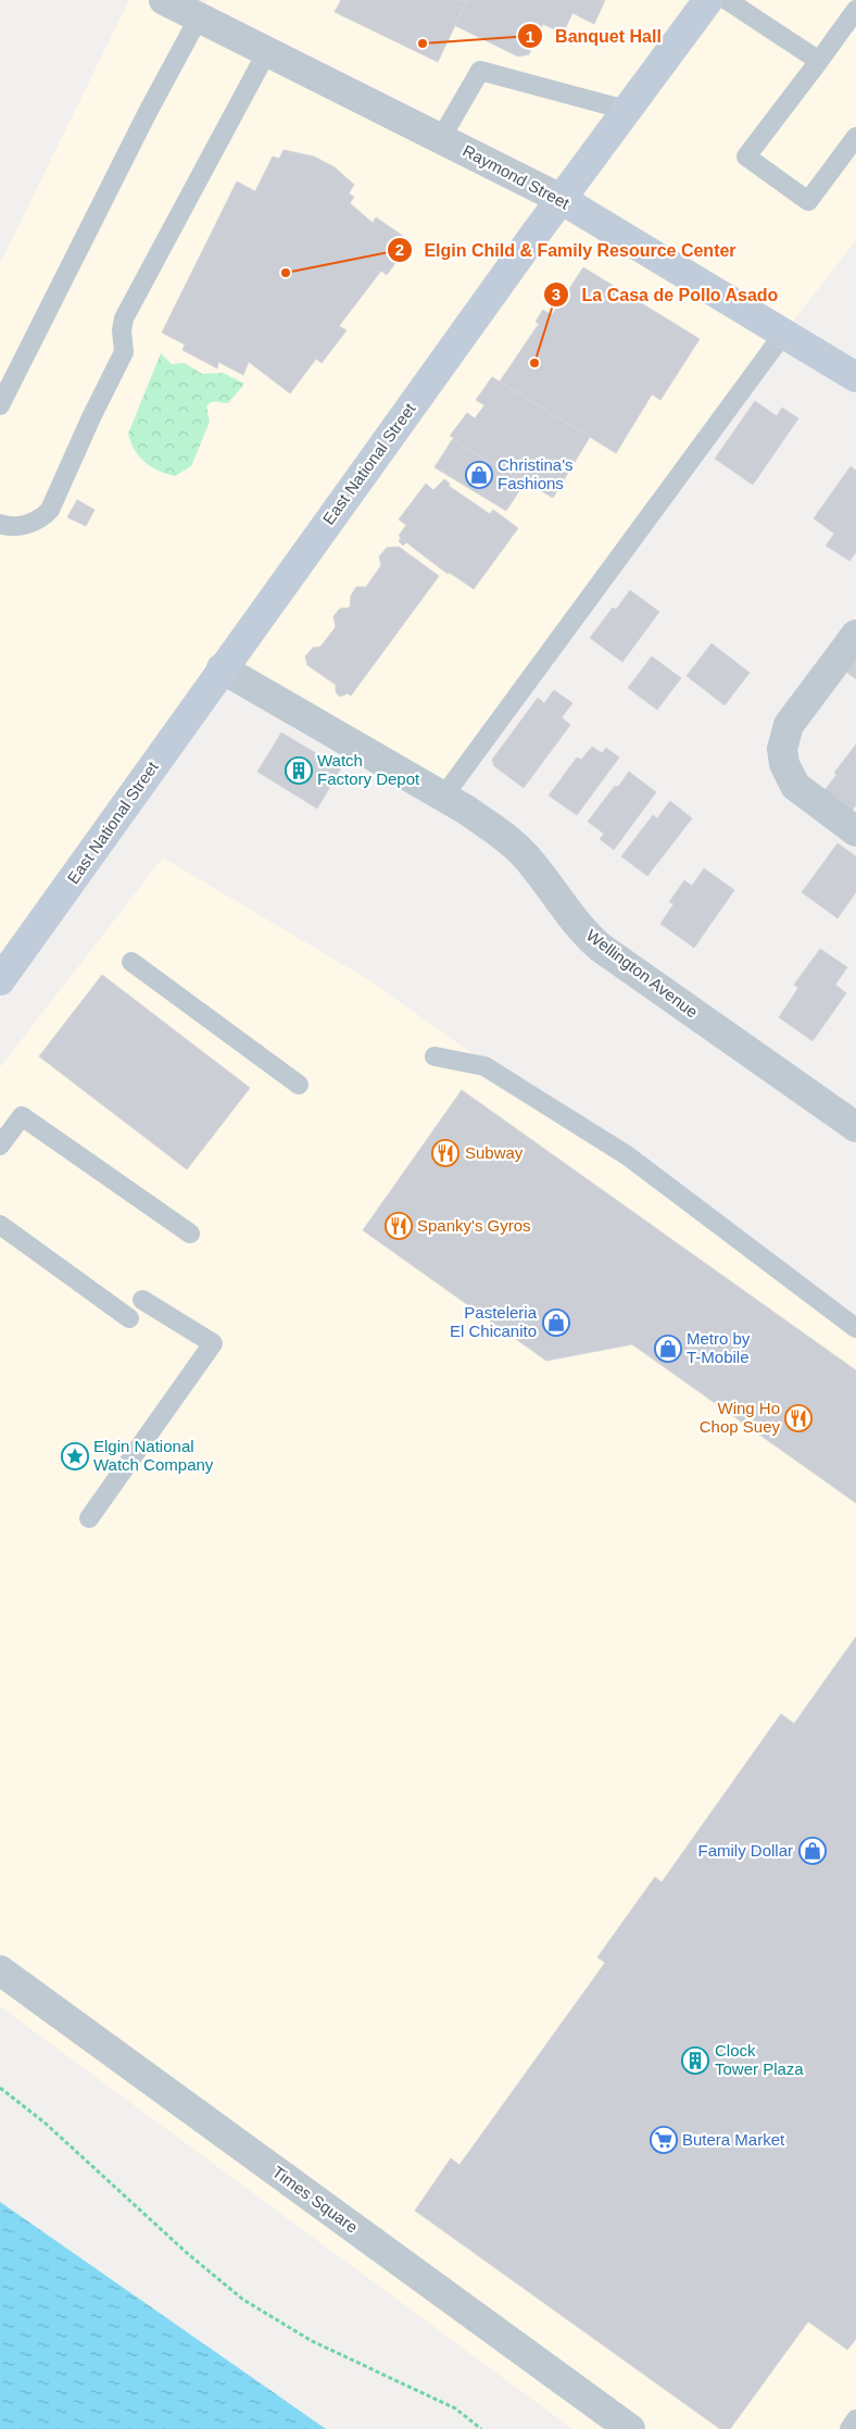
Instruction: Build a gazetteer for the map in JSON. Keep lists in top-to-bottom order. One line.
{"streets":{"street":["Raymond Street","East National Street","Wellington Avenue","Times Square"]},"crossings":[["Raymond Street","East National Street"],["East National Street","Wellington Avenue"]],"places":{"other":["Banquet Hall","Elgin Child & Family Resource Center","La Casa de Pollo Asado"],"shop":["Christina's Fashions","Pasteleria El Chicanito","Metro by T-Mobile","Family Dollar"],"building":["Watch Factory Depot","Clock Tower Plaza"],"restaurant":["Subway","Spanky's Gyros","Wing Ho Chop Suey"],"place":["Elgin National Watch Company"],"supermarket":["Butera Market"]}}
